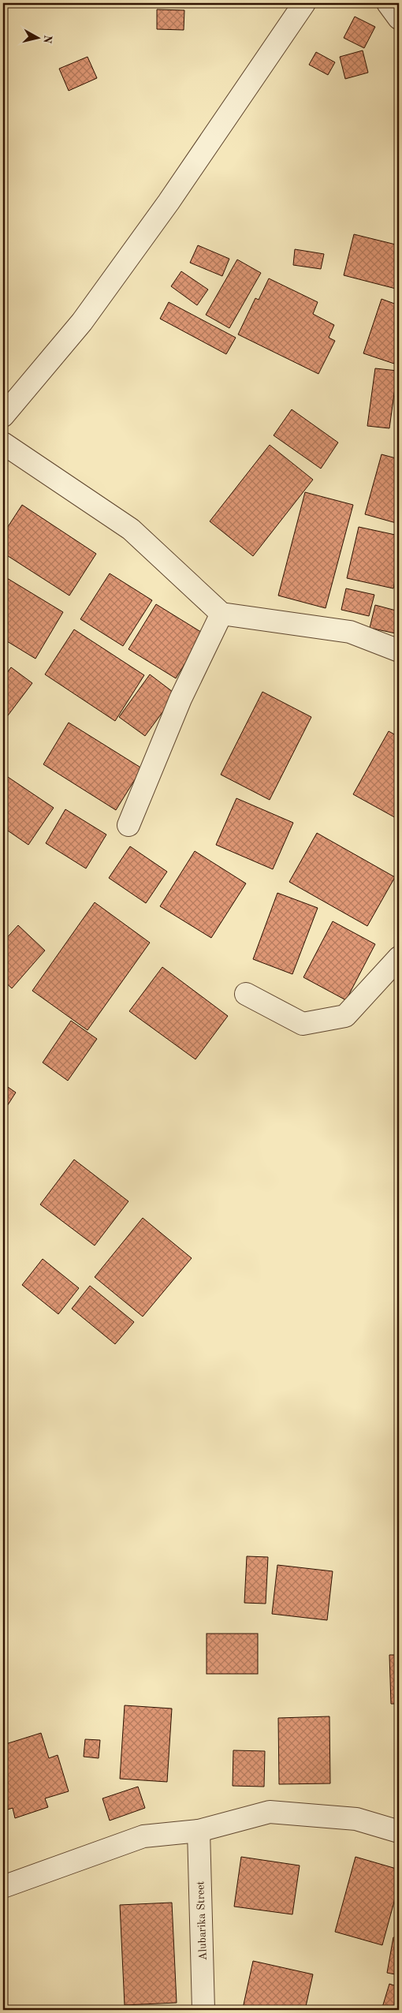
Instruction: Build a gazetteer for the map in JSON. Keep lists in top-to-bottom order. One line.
{"streets":{"street":["Alubarika Street"]},"north":"right"}
